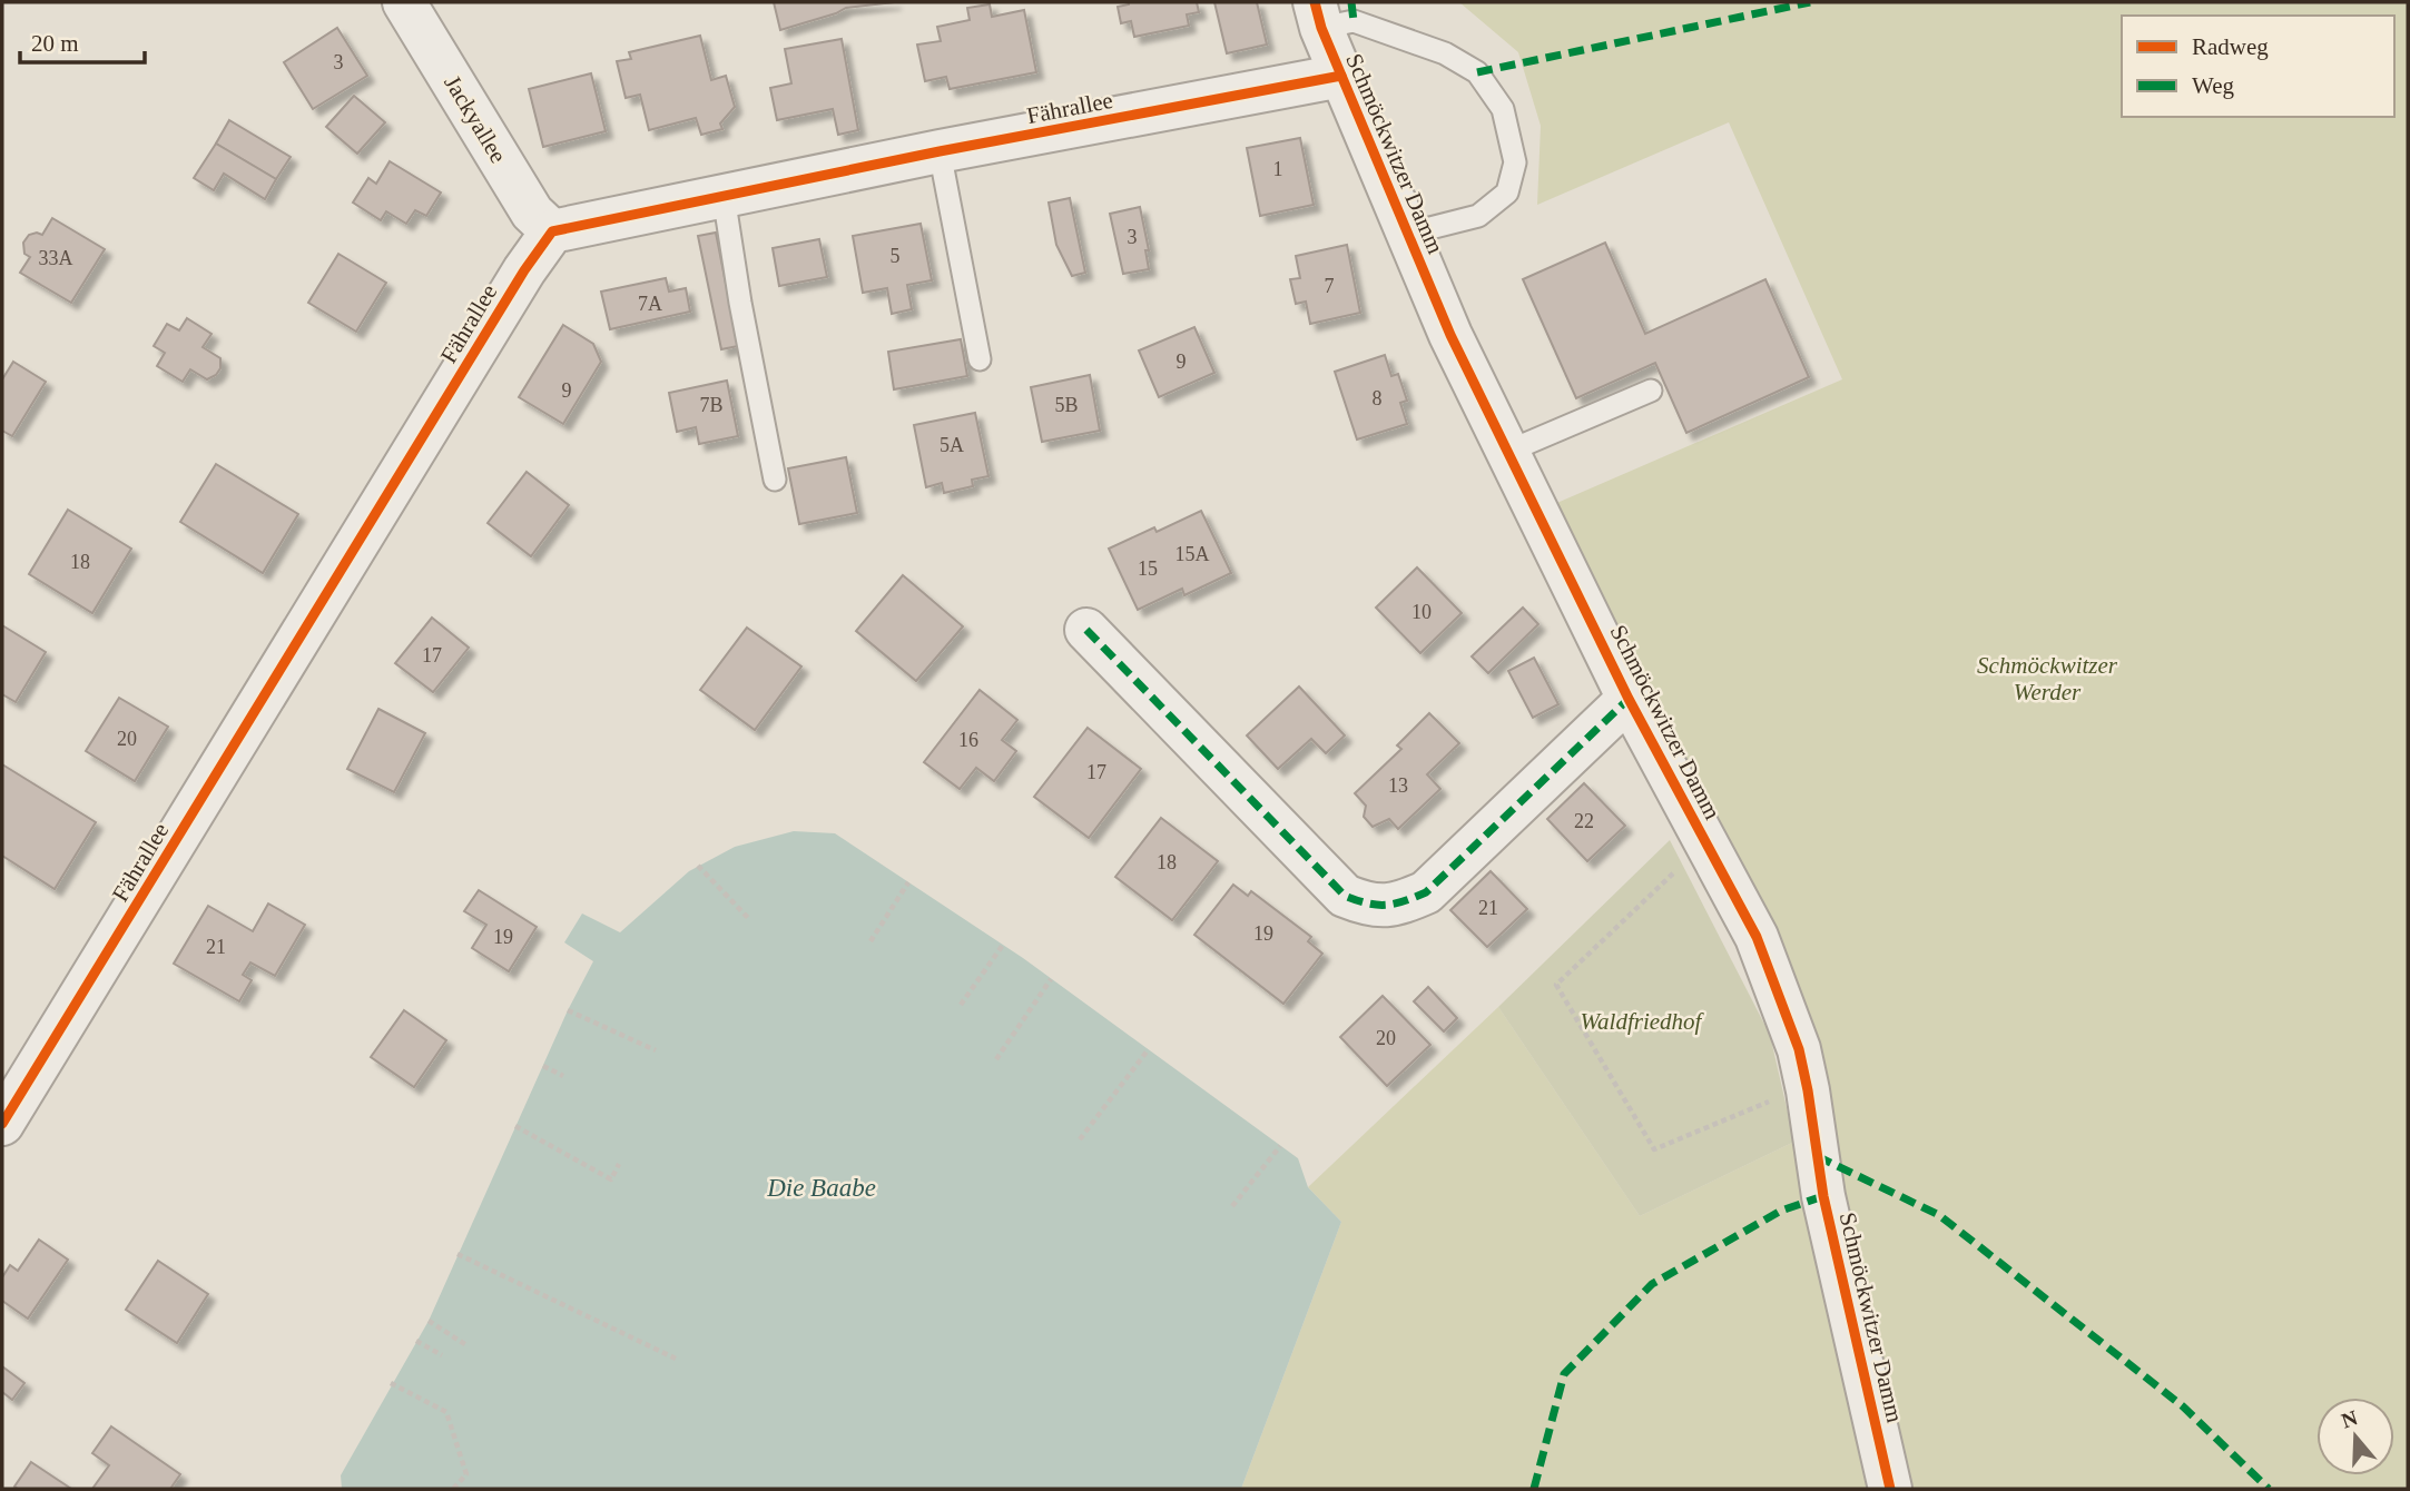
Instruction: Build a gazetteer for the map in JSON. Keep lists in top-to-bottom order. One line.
{"streets":{"street":["Fährallee","Jackyallee","Schmöckwitzer Damm"]},"crossings":[["Fährallee","Jackyallee"],["Fährallee","Schmöckwitzer Damm"]],"water":["Die Baabe"],"parks":["Schmöckwitzer Werder","Waldfriedhof"],"house_numbers":["3","1","3","5","33A","7","7A","9","9","8","7B","5B","5A","15A","18","15","10","17","20","16","17","13","22","18","21","19","19","21","20"],"legend":["Radweg","Weg"],"scale_bar":"20 m","north":"top"}
